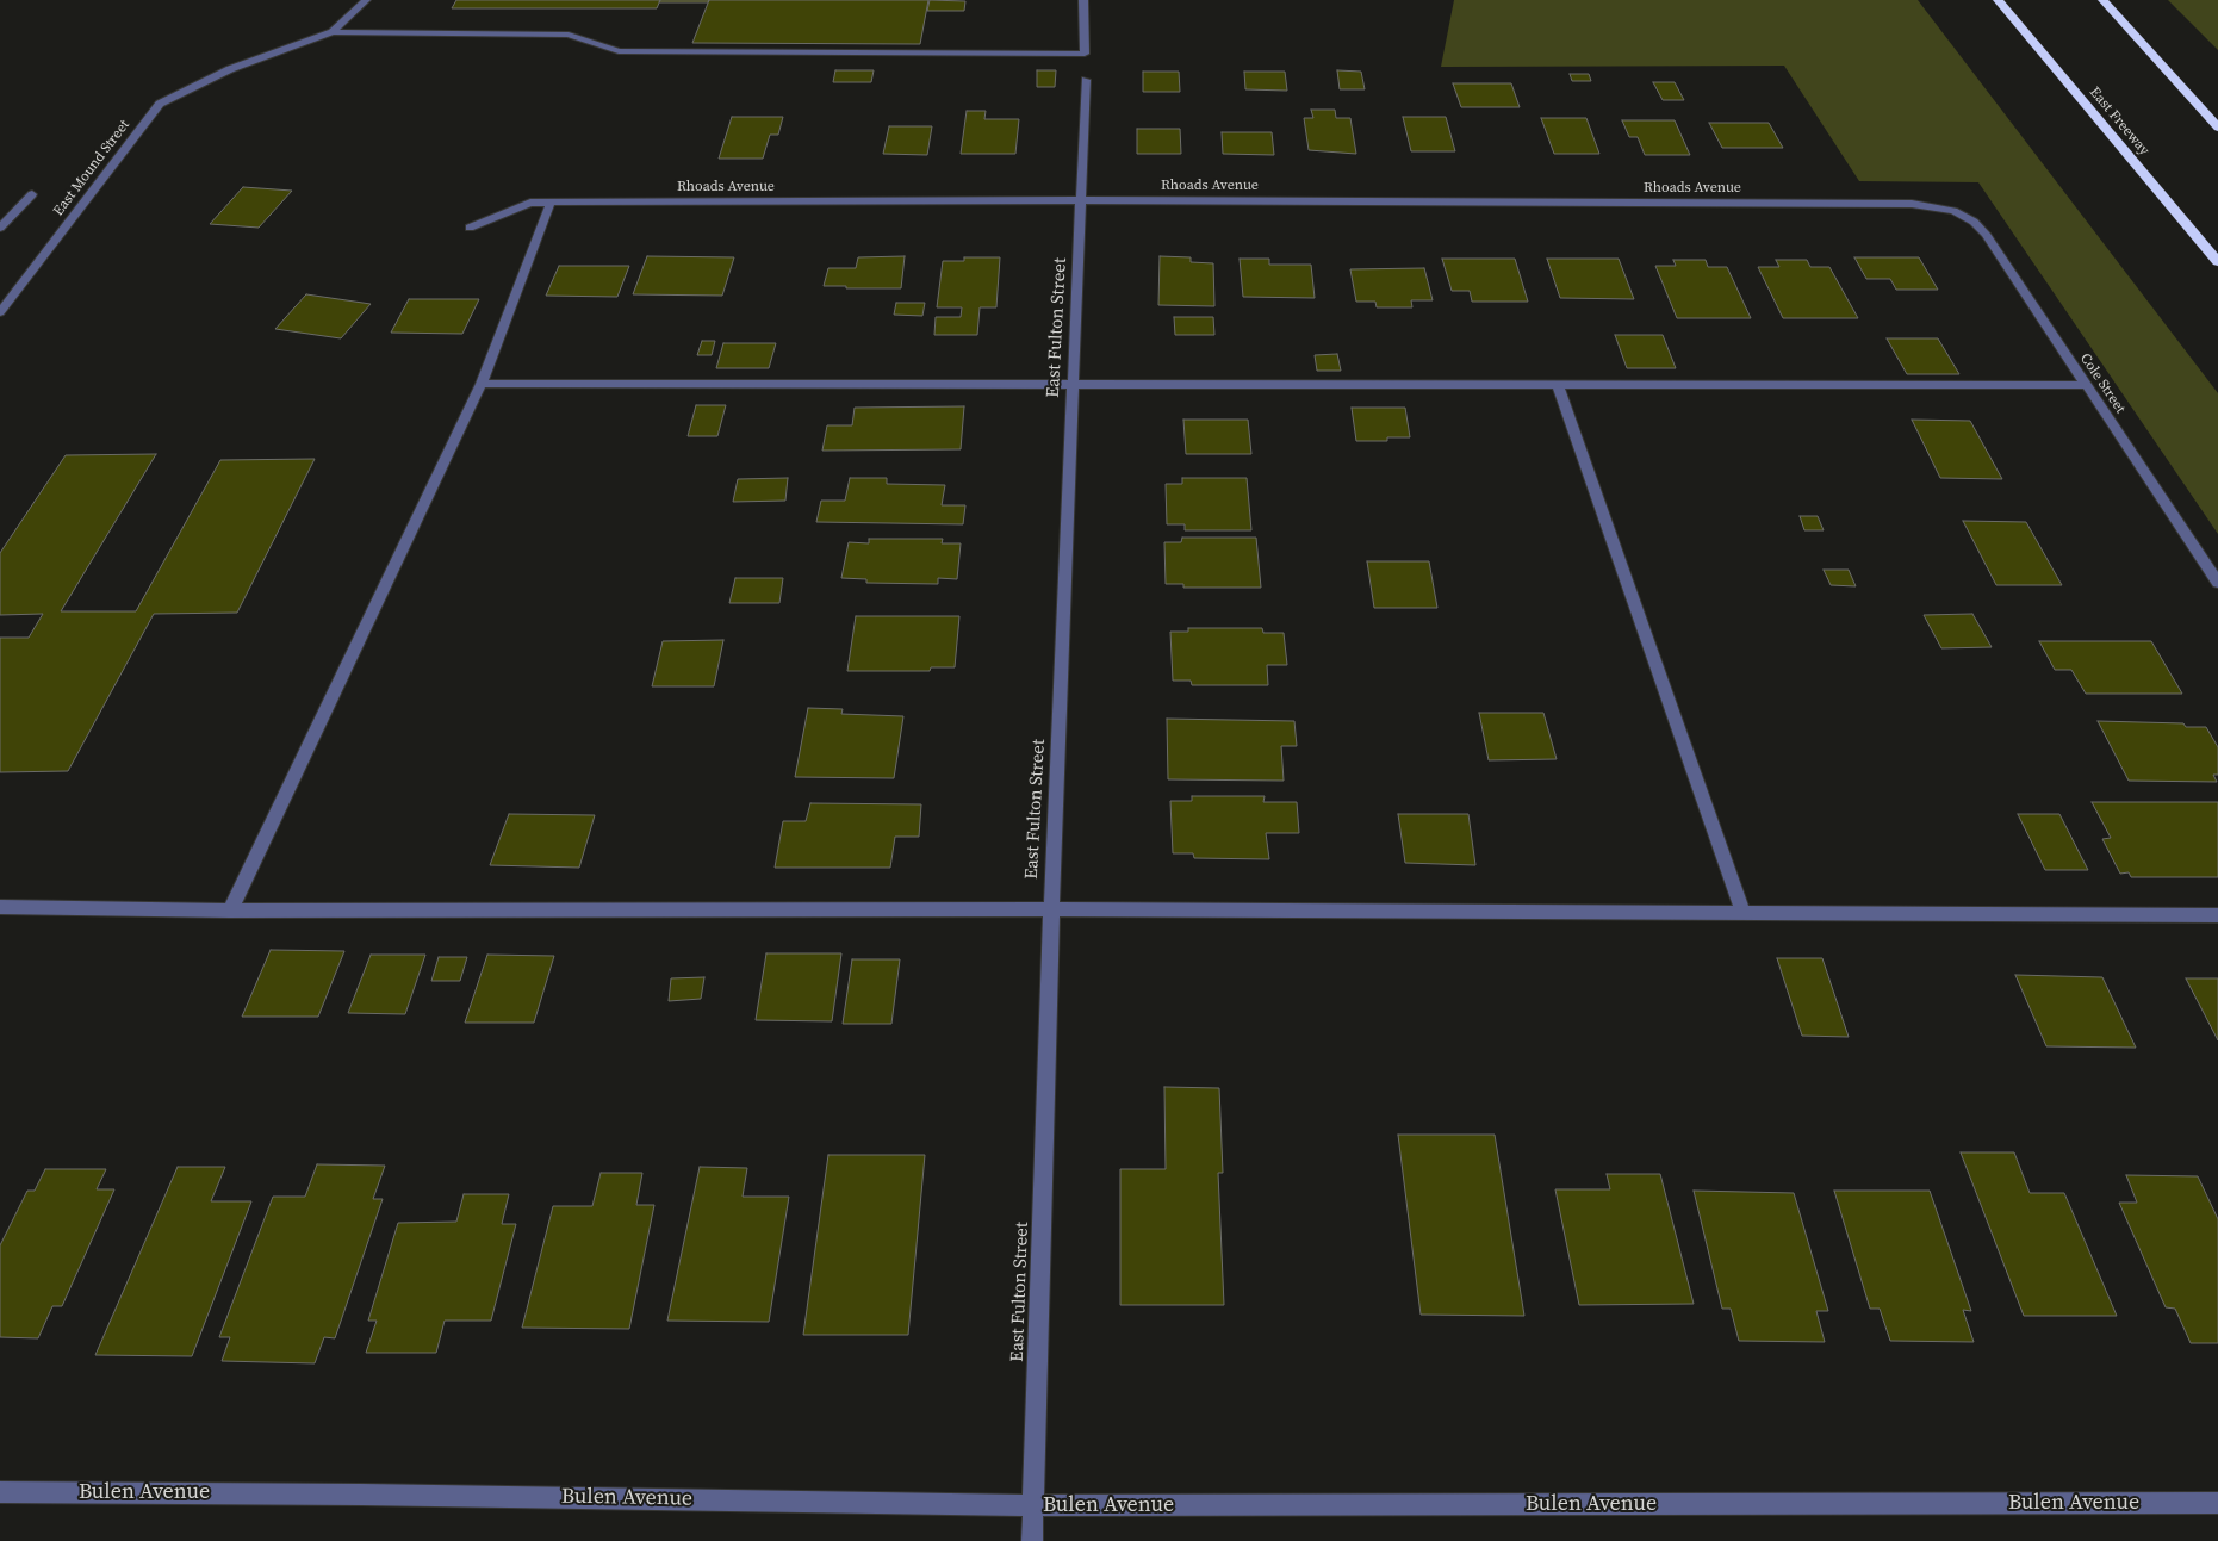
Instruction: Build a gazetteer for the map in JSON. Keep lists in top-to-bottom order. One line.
{"streets":{"highway":["East Freeway"],"street":["East Mound Street","Rhoads Avenue","East Fulton Street","Cole Street","Bulen Avenue"]},"crossings":[["Rhoads Avenue","East Fulton Street"],["Rhoads Avenue","Cole Street"],["East Fulton Street","Bulen Avenue"]]}
